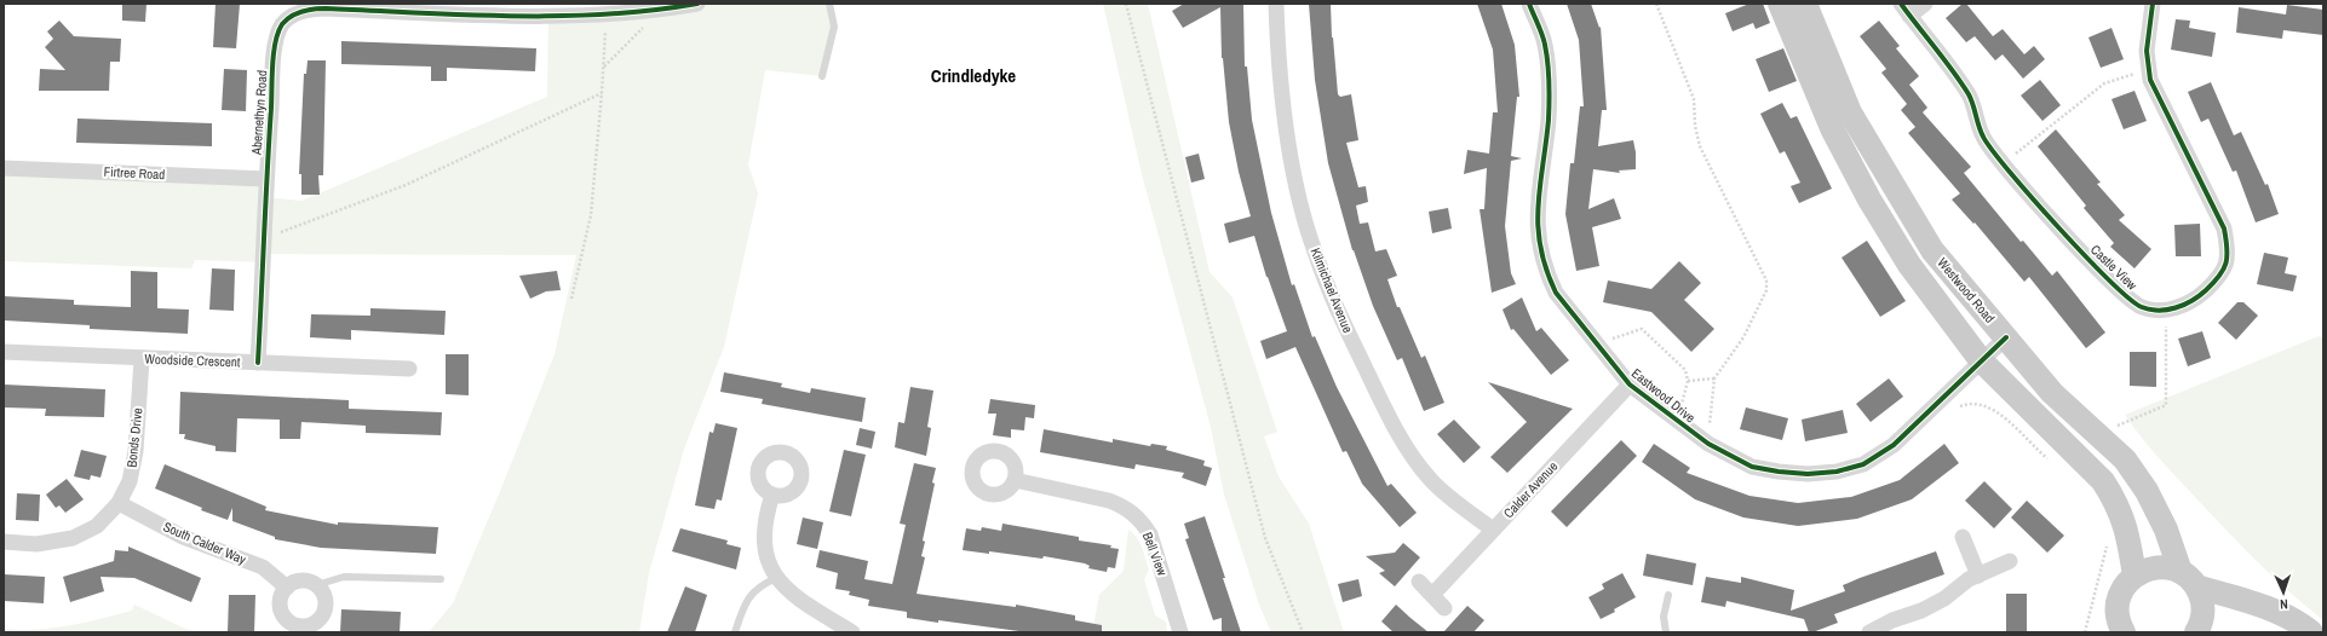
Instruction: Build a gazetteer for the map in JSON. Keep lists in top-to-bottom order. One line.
{"streets":{"main road":["Westwood Road"],"street":["Abernethyn Road","Firtree Road","Castle View","Kilmichael Avenue","Woodside Crescent","Eastwood Drive","Bonds Drive","Calder Avenue","South Calder Way","Bell View"]},"crossings":[["Abernethyn Road","Firtree Road"],["Abernethyn Road","Woodside Crescent"],["Kilmichael Avenue","Calder Avenue"],["Westwood Road","Eastwood Drive"],["Woodside Crescent","Bonds Drive"],["Eastwood Drive","Calder Avenue"],["Bonds Drive","South Calder Way"]],"districts":["Crindledyke"],"north":"bottom"}
